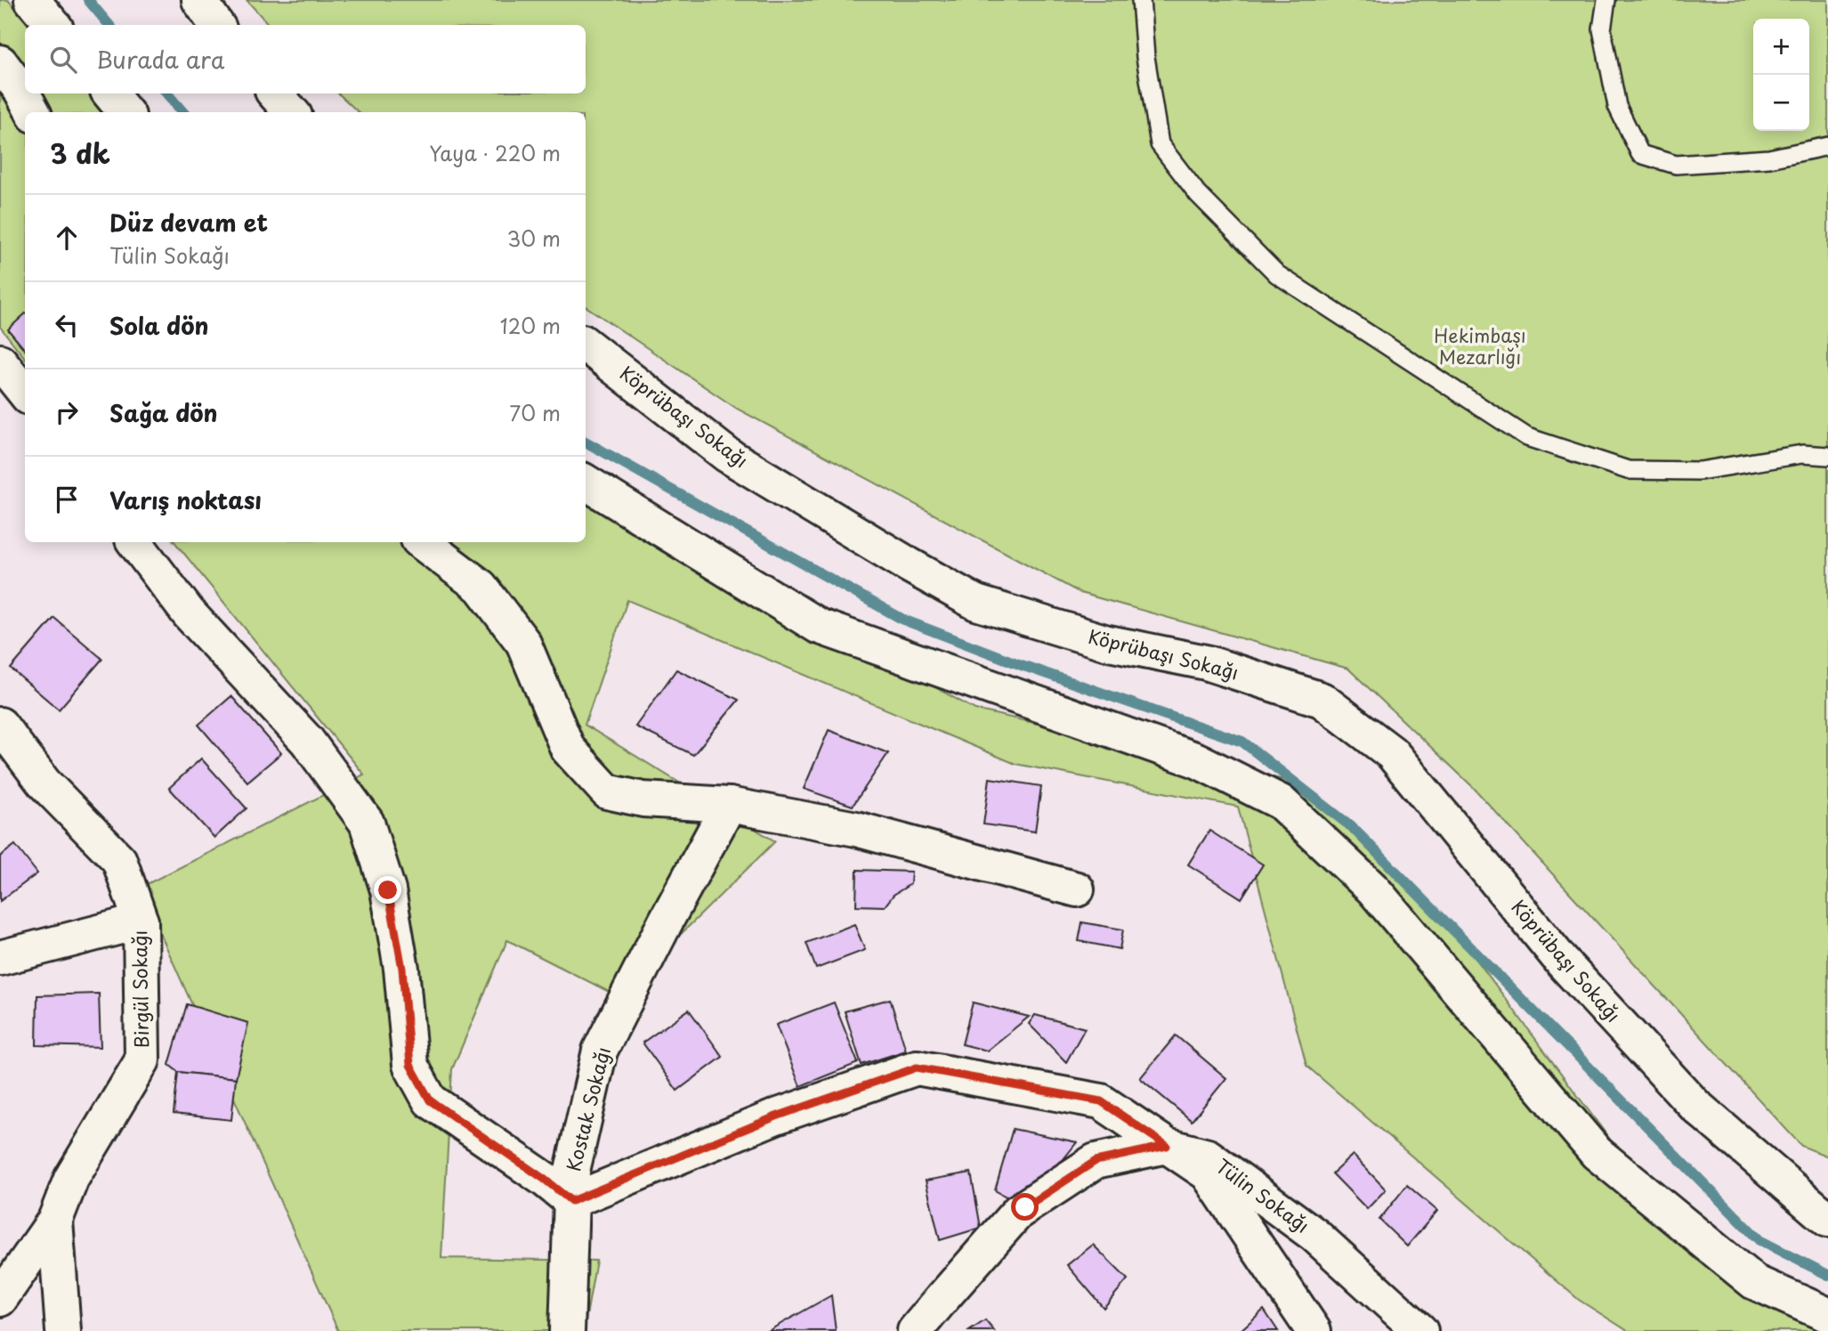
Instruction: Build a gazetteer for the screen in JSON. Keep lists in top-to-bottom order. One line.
{"streets":{"street":["Köprübaşı Sokağı","Birgül Sokağı","Kostak Sokağı","Tülin Sokağı"]},"parks":["Hekimbaşı Mezarlığı"],"page":{"map_buttons":["+","−"],"search":"Burada ara","heading":["3 dk","Yaya · 220 m"],"list":[["Düz devam et","Tülin Sokağı","30 m"],["Sola dön","120 m"],["Sağa dön","70 m"],"Varış noktası"]}}
